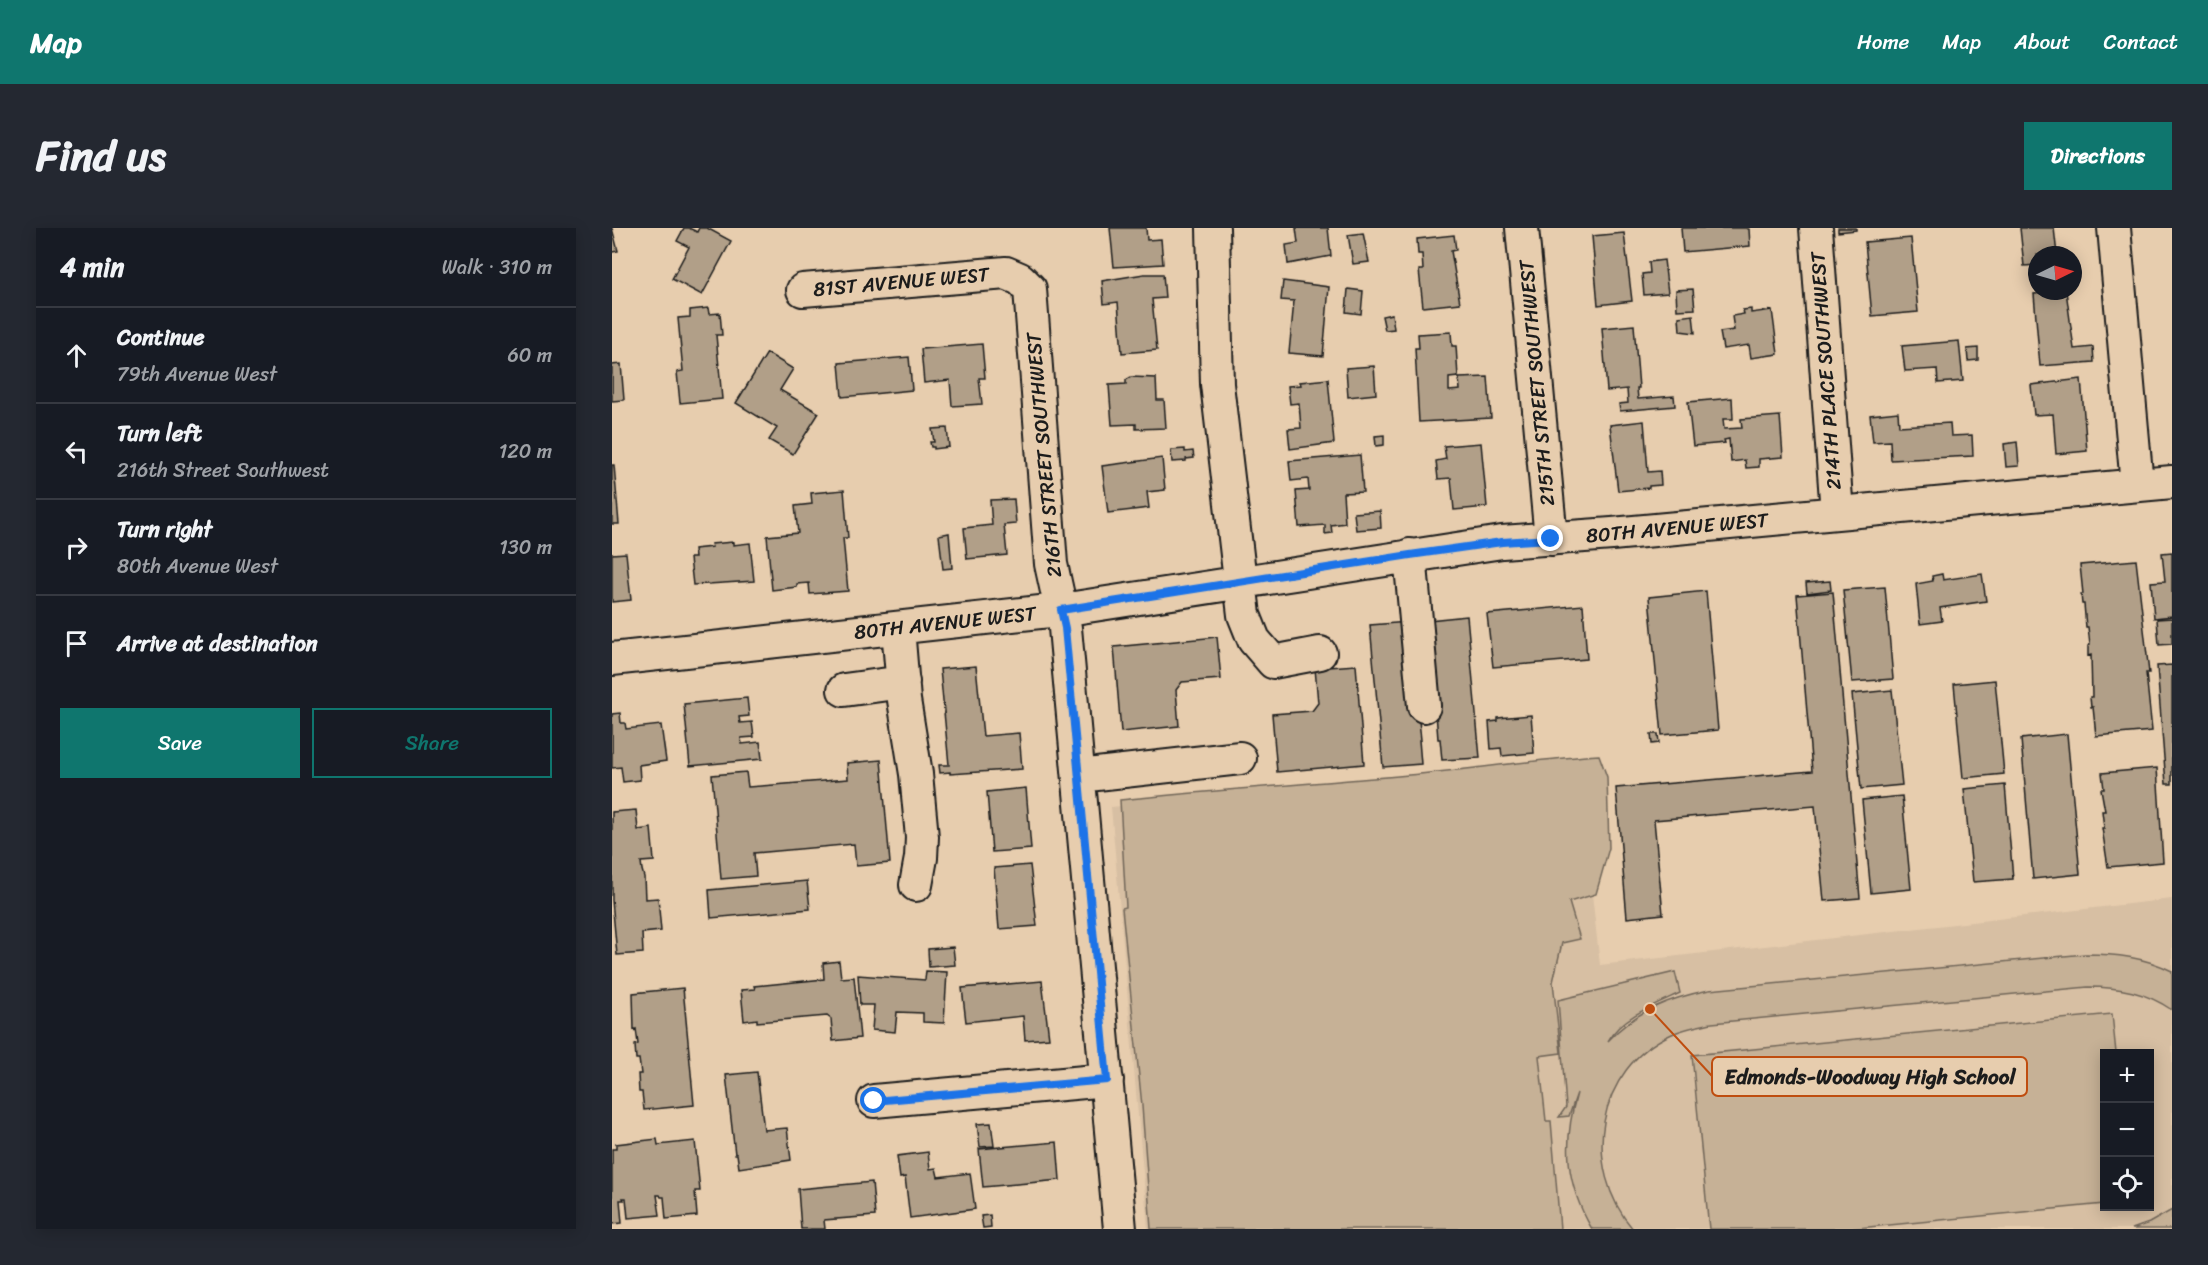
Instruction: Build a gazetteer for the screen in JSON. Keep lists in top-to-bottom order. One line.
{"streets":{"street":["81ST AVENUE WEST","214TH PLACE SOUTHWEST","215TH STREET SOUTHWEST","216TH STREET SOUTHWEST","80TH AVENUE WEST"]},"crossings":[["81ST AVENUE WEST","216TH STREET SOUTHWEST"],["214TH PLACE SOUTHWEST","80TH AVENUE WEST"],["215TH STREET SOUTHWEST","80TH AVENUE WEST"],["216TH STREET SOUTHWEST","80TH AVENUE WEST"]],"places":["Edmonds-Woodway High School"],"north":"right","page":{"header":"Map","nav":["Home","Map","About","Contact"],"title":"Find us","buttons":["Directions",["Save","Share"]],"heading":["4 min","Walk · 310 m"],"list":[["Continue","79th Avenue West","60 m"],["Turn left","216th Street Southwest","120 m"],["Turn right","80th Avenue West","130 m"],"Arrive at destination"],"map_buttons":["+","−"]}}
